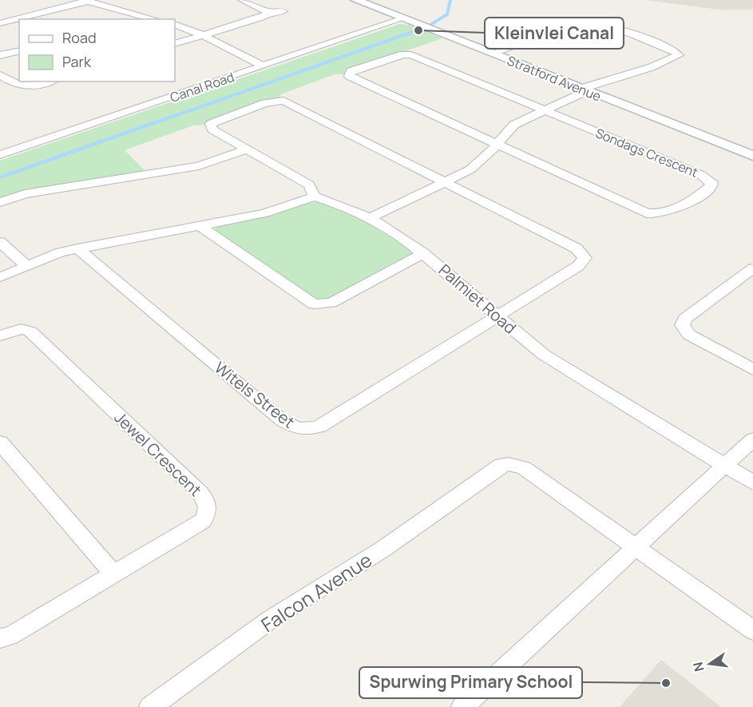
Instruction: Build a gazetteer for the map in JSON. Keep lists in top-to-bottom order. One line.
{"streets":{"street":["Stratford Avenue","Canal Road","Sondags Crescent","Palmiet Road","Witels Street","Jewel Crescent","Falcon Avenue"]},"crossings":[["Stratford Avenue","Canal Road"],["Palmiet Road","Witels Street"]],"places":["Kleinvlei Canal","Spurwing Primary School"],"legend":["Road","Park"],"north":"left"}
